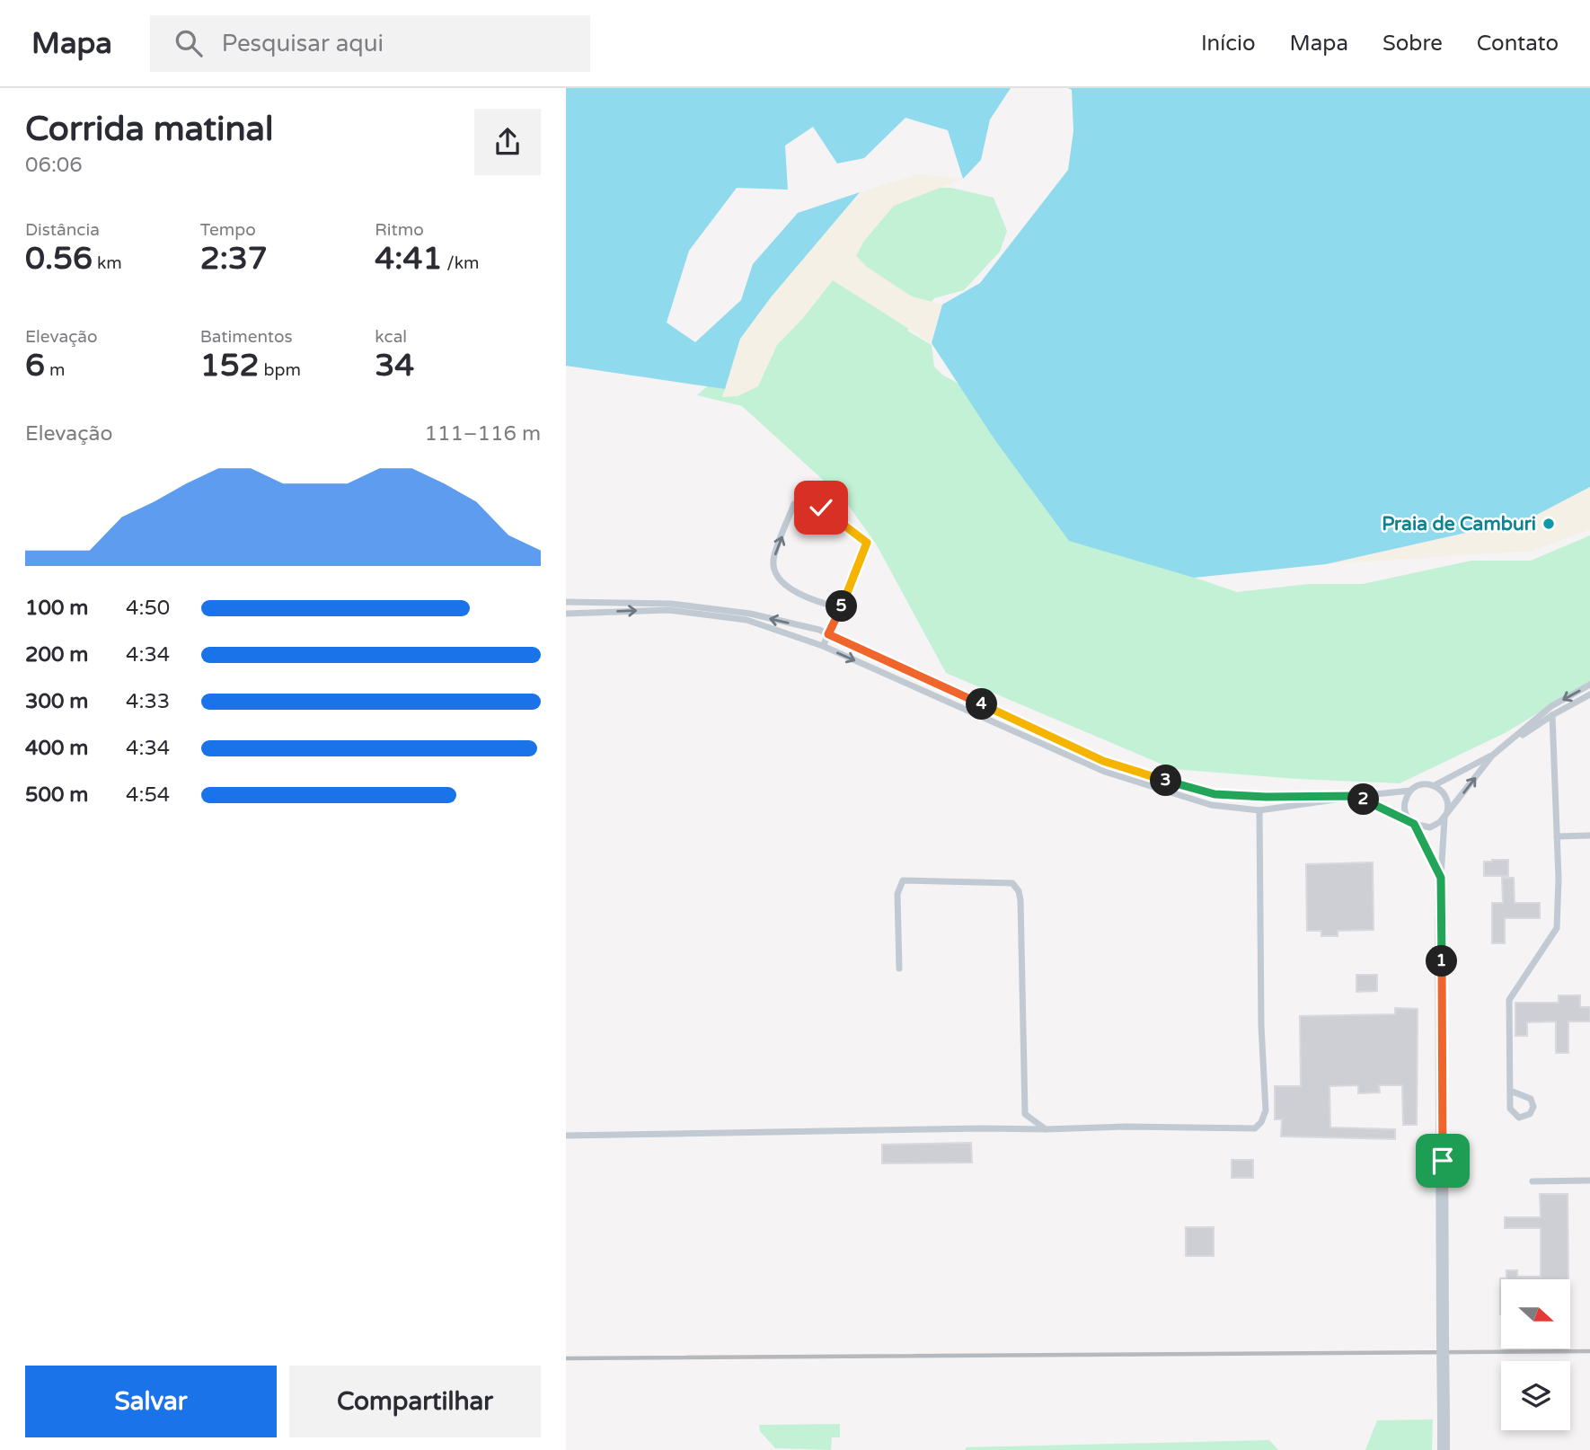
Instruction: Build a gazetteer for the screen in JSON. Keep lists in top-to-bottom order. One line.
{"places":["Praia de Camburi"],"north":"right","page":{"header":"Mapa","search":"Pesquisar aqui","nav":["Início","Mapa","Sobre","Contato"],"heading":["Corrida matinal","06:06"],"stats":[["Distância","0.56 km"],["Tempo","2:37"],["Ritmo","4:41 /km"],["Elevação","6 m"],["Batimentos","152 bpm"],["kcal","34"]],"chart":["Elevação","111–116 m"],"list":[{"name":"100 m","note":"4:50"},{"name":"200 m","note":"4:34"},{"name":"300 m","note":"4:33"},{"name":"400 m","note":"4:34"},{"name":"500 m","note":"4:54"}],"pins":["5","4","3","2","1"],"buttons":["Salvar","Compartilhar"]}}
